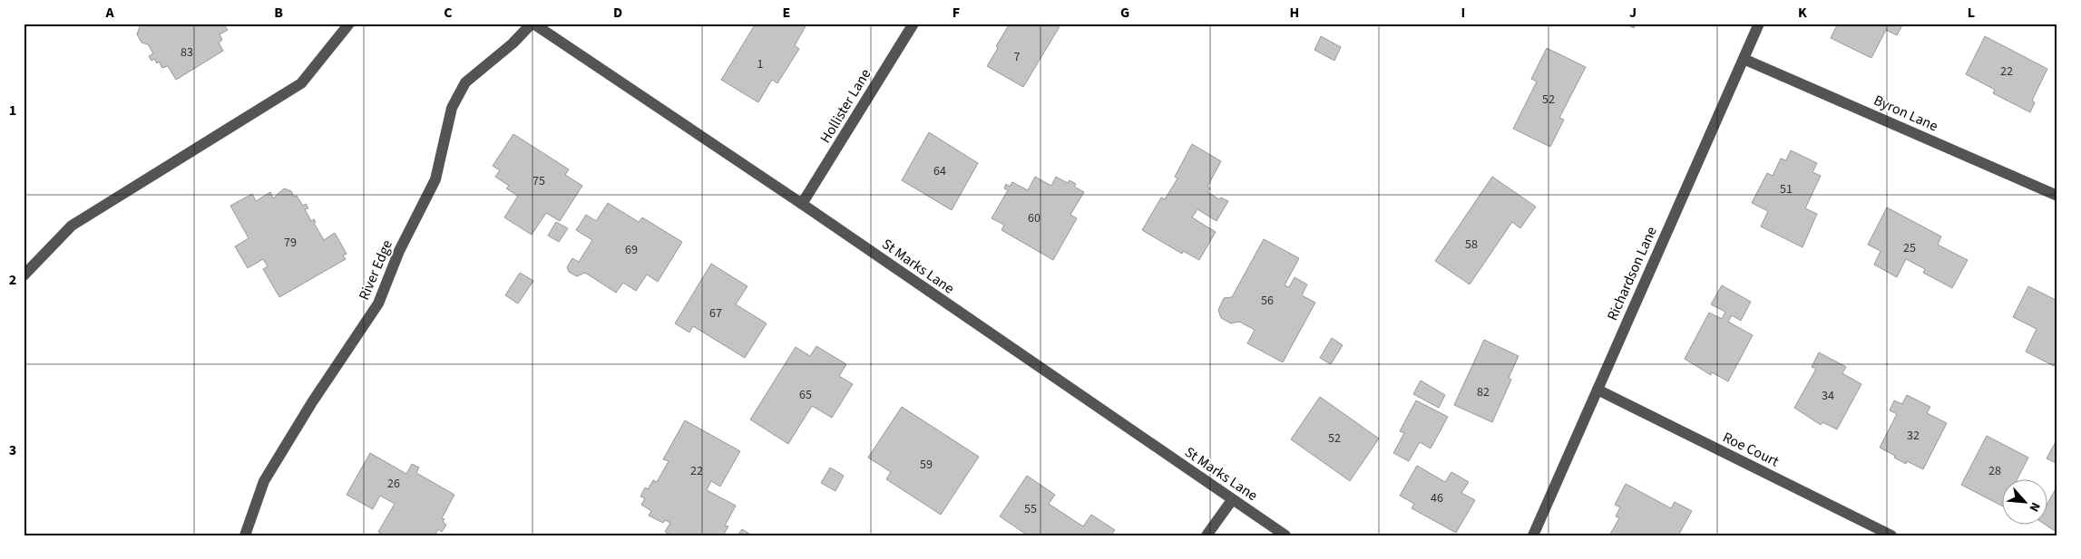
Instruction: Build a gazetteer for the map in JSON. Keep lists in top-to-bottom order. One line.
{"streets":{"street":["Hollister Lane","Byron Lane","St Marks Lane","River Edge","Richardson Lane","Roe Court"]},"crossings":[["Hollister Lane","St Marks Lane"],["Byron Lane","Richardson Lane"],["St Marks Lane","River Edge"],["Richardson Lane","Roe Court"]],"house_numbers":["83","7","1","22","52","64","75","51","60","79","58","25","69","56","67","82","65","34","32","52","59","22","28","26","46","55"],"north":"bottom right","grid":{"columns":["A","B","C","D","E","F","G","H","I","J","K","L"],"rows":["1","2","3"]}}
